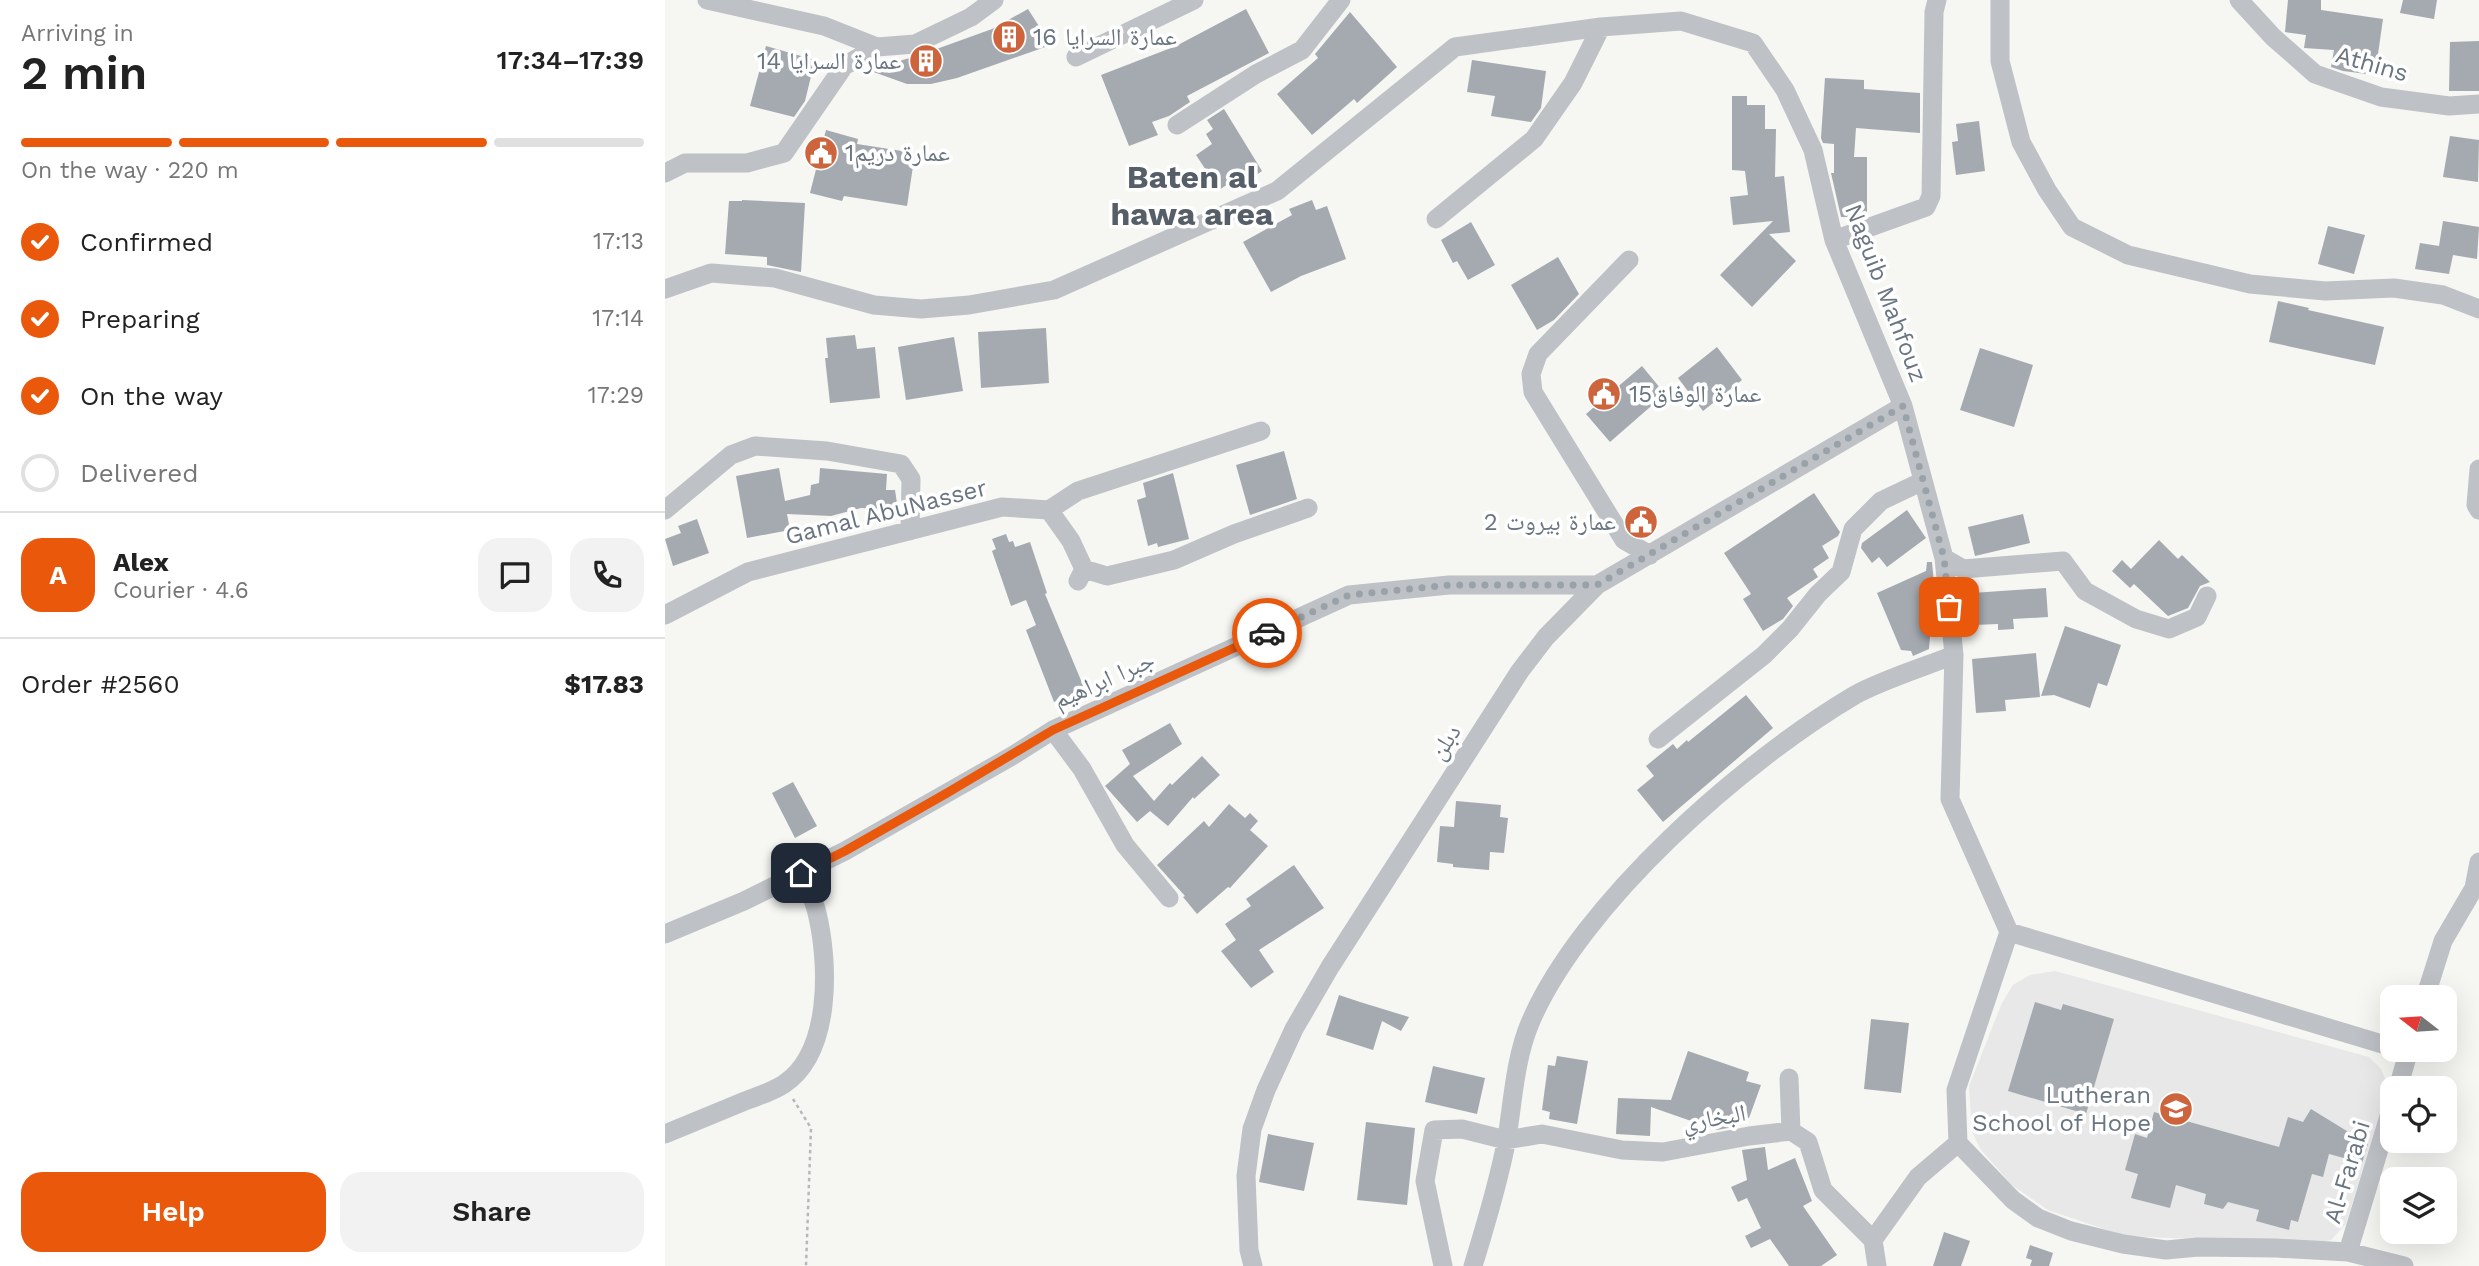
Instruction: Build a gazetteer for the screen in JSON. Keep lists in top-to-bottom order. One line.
{"streets":{"street":["Athins","Naguib Mahfouz","Gamal AbuNasser","جبرا ابراهيم","دبلن","البخاري","Al-Farabi"]},"crossings":[["Naguib Mahfouz","دبلن"],["جبرا ابراهيم","دبلن"]],"districts":["Baten al hawa area"],"places":{"building":["عمارة السرايا 16","عمارة السرايا 14"],"public building":["عمارة دريم1","عمارة الوفاق15","عمارة بيروت 2"],"school or university":["Lutheran School of Hope"]},"north":"left","page":{"heading":["2 min","Arriving in","17:34–17:39"],"panel":["Alex","Courier · 4.6","Order #2560","$17.83"],"bar":"On the way · 220 m","list":[["Confirmed","17:13"],["Preparing","17:14"],["On the way","17:29"],"Delivered"],"round":"A","buttons":["Help","Share"]}}
